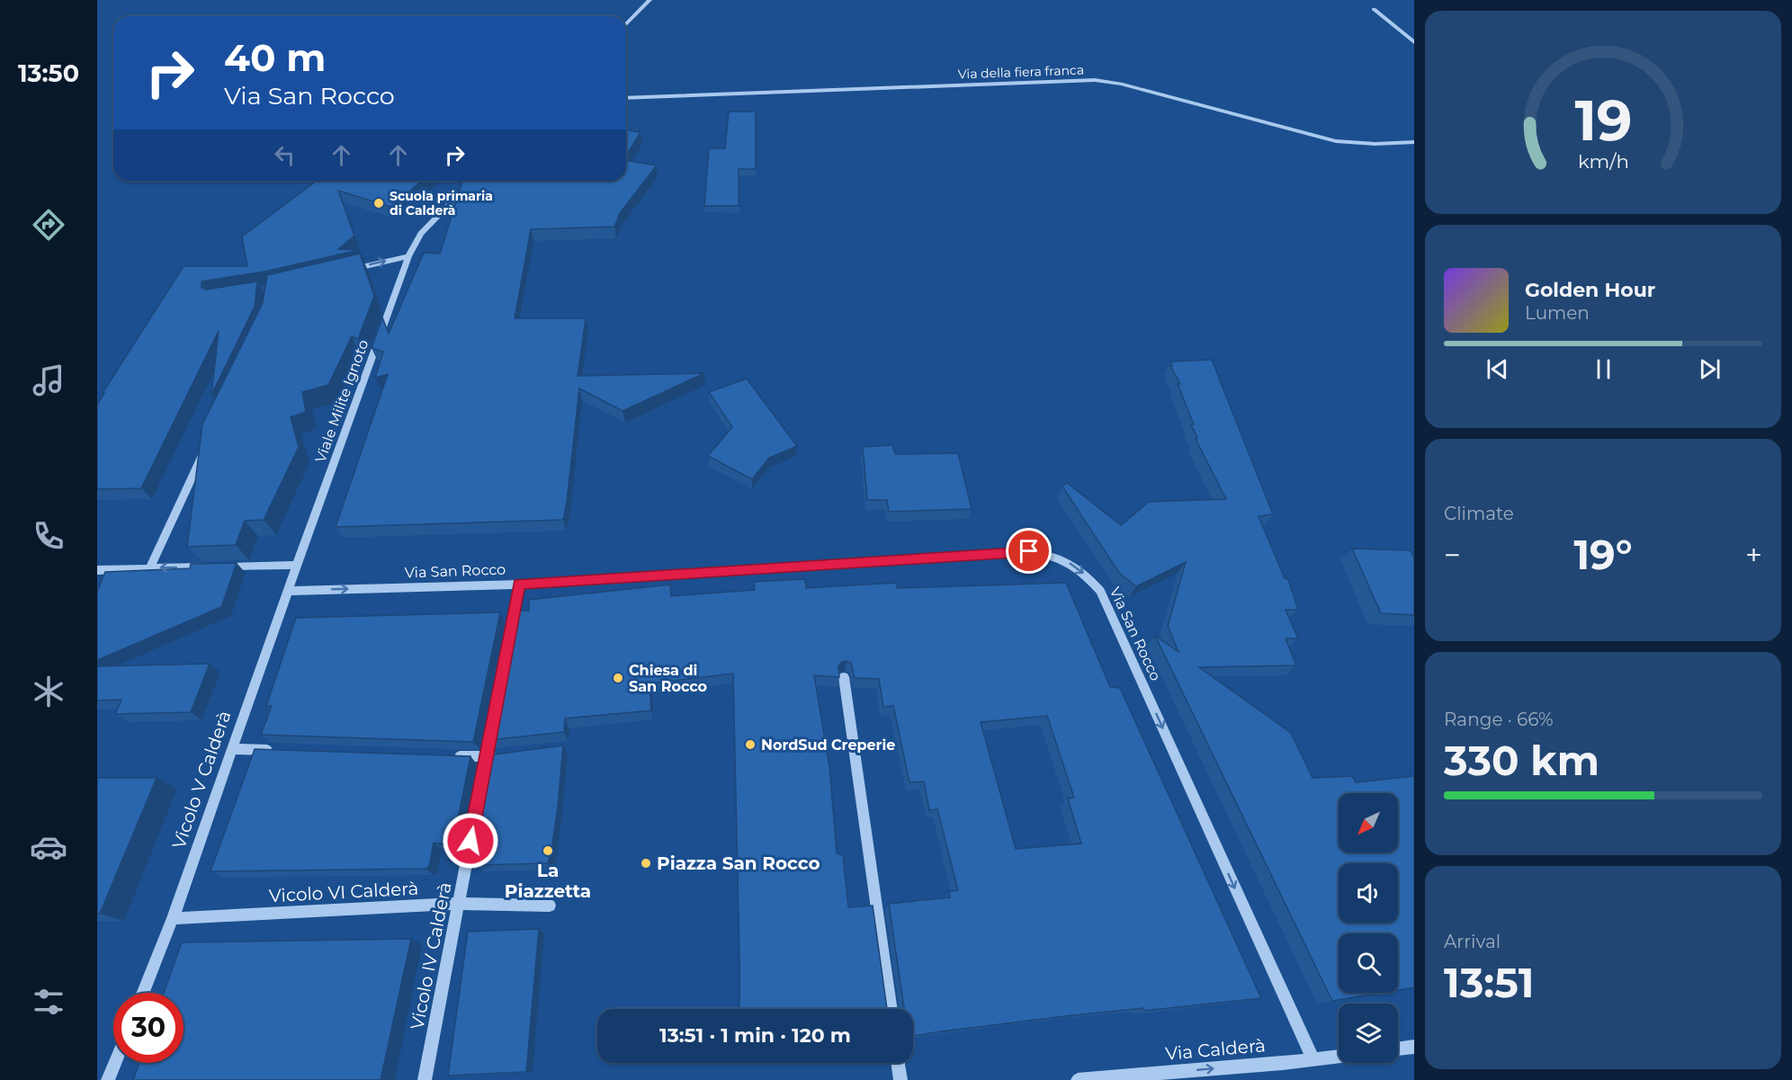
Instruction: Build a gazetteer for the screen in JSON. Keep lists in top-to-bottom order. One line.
{"streets":{"street":["Via della fiera franca","Viale Milite Ignoto","Via San Rocco","Vicolo V Calderà","Vicolo VI Calderà","Vicolo IV Calderà","Via Calderà"]},"crossings":[["Viale Milite Ignoto","Vicolo V Calderà"],["Via San Rocco","Vicolo V Calderà"],["Via San Rocco","Via Calderà"],["Vicolo V Calderà","Vicolo VI Calderà"],["Vicolo VI Calderà","Vicolo IV Calderà"]],"one_way":["Via San Rocco","Via Calderà"],"places":["Scuola primaria di Calderà","Chiesa di San Rocco","NordSud Creperie","La Piazzetta","Piazza San Rocco"],"north":"bottom left","page":{"tabs":"13:50","turn":["40 m","Via San Rocco"],"song":["Golden Hour","Lumen"],"tile":["Climate",["Range · 66%","330 km"],["Arrival","13:51"]],"heat":["−","19°","+"],"limit":"30","trip":"13:51 · 1 min · 120 m","gauge":["19","km/h"]}}
